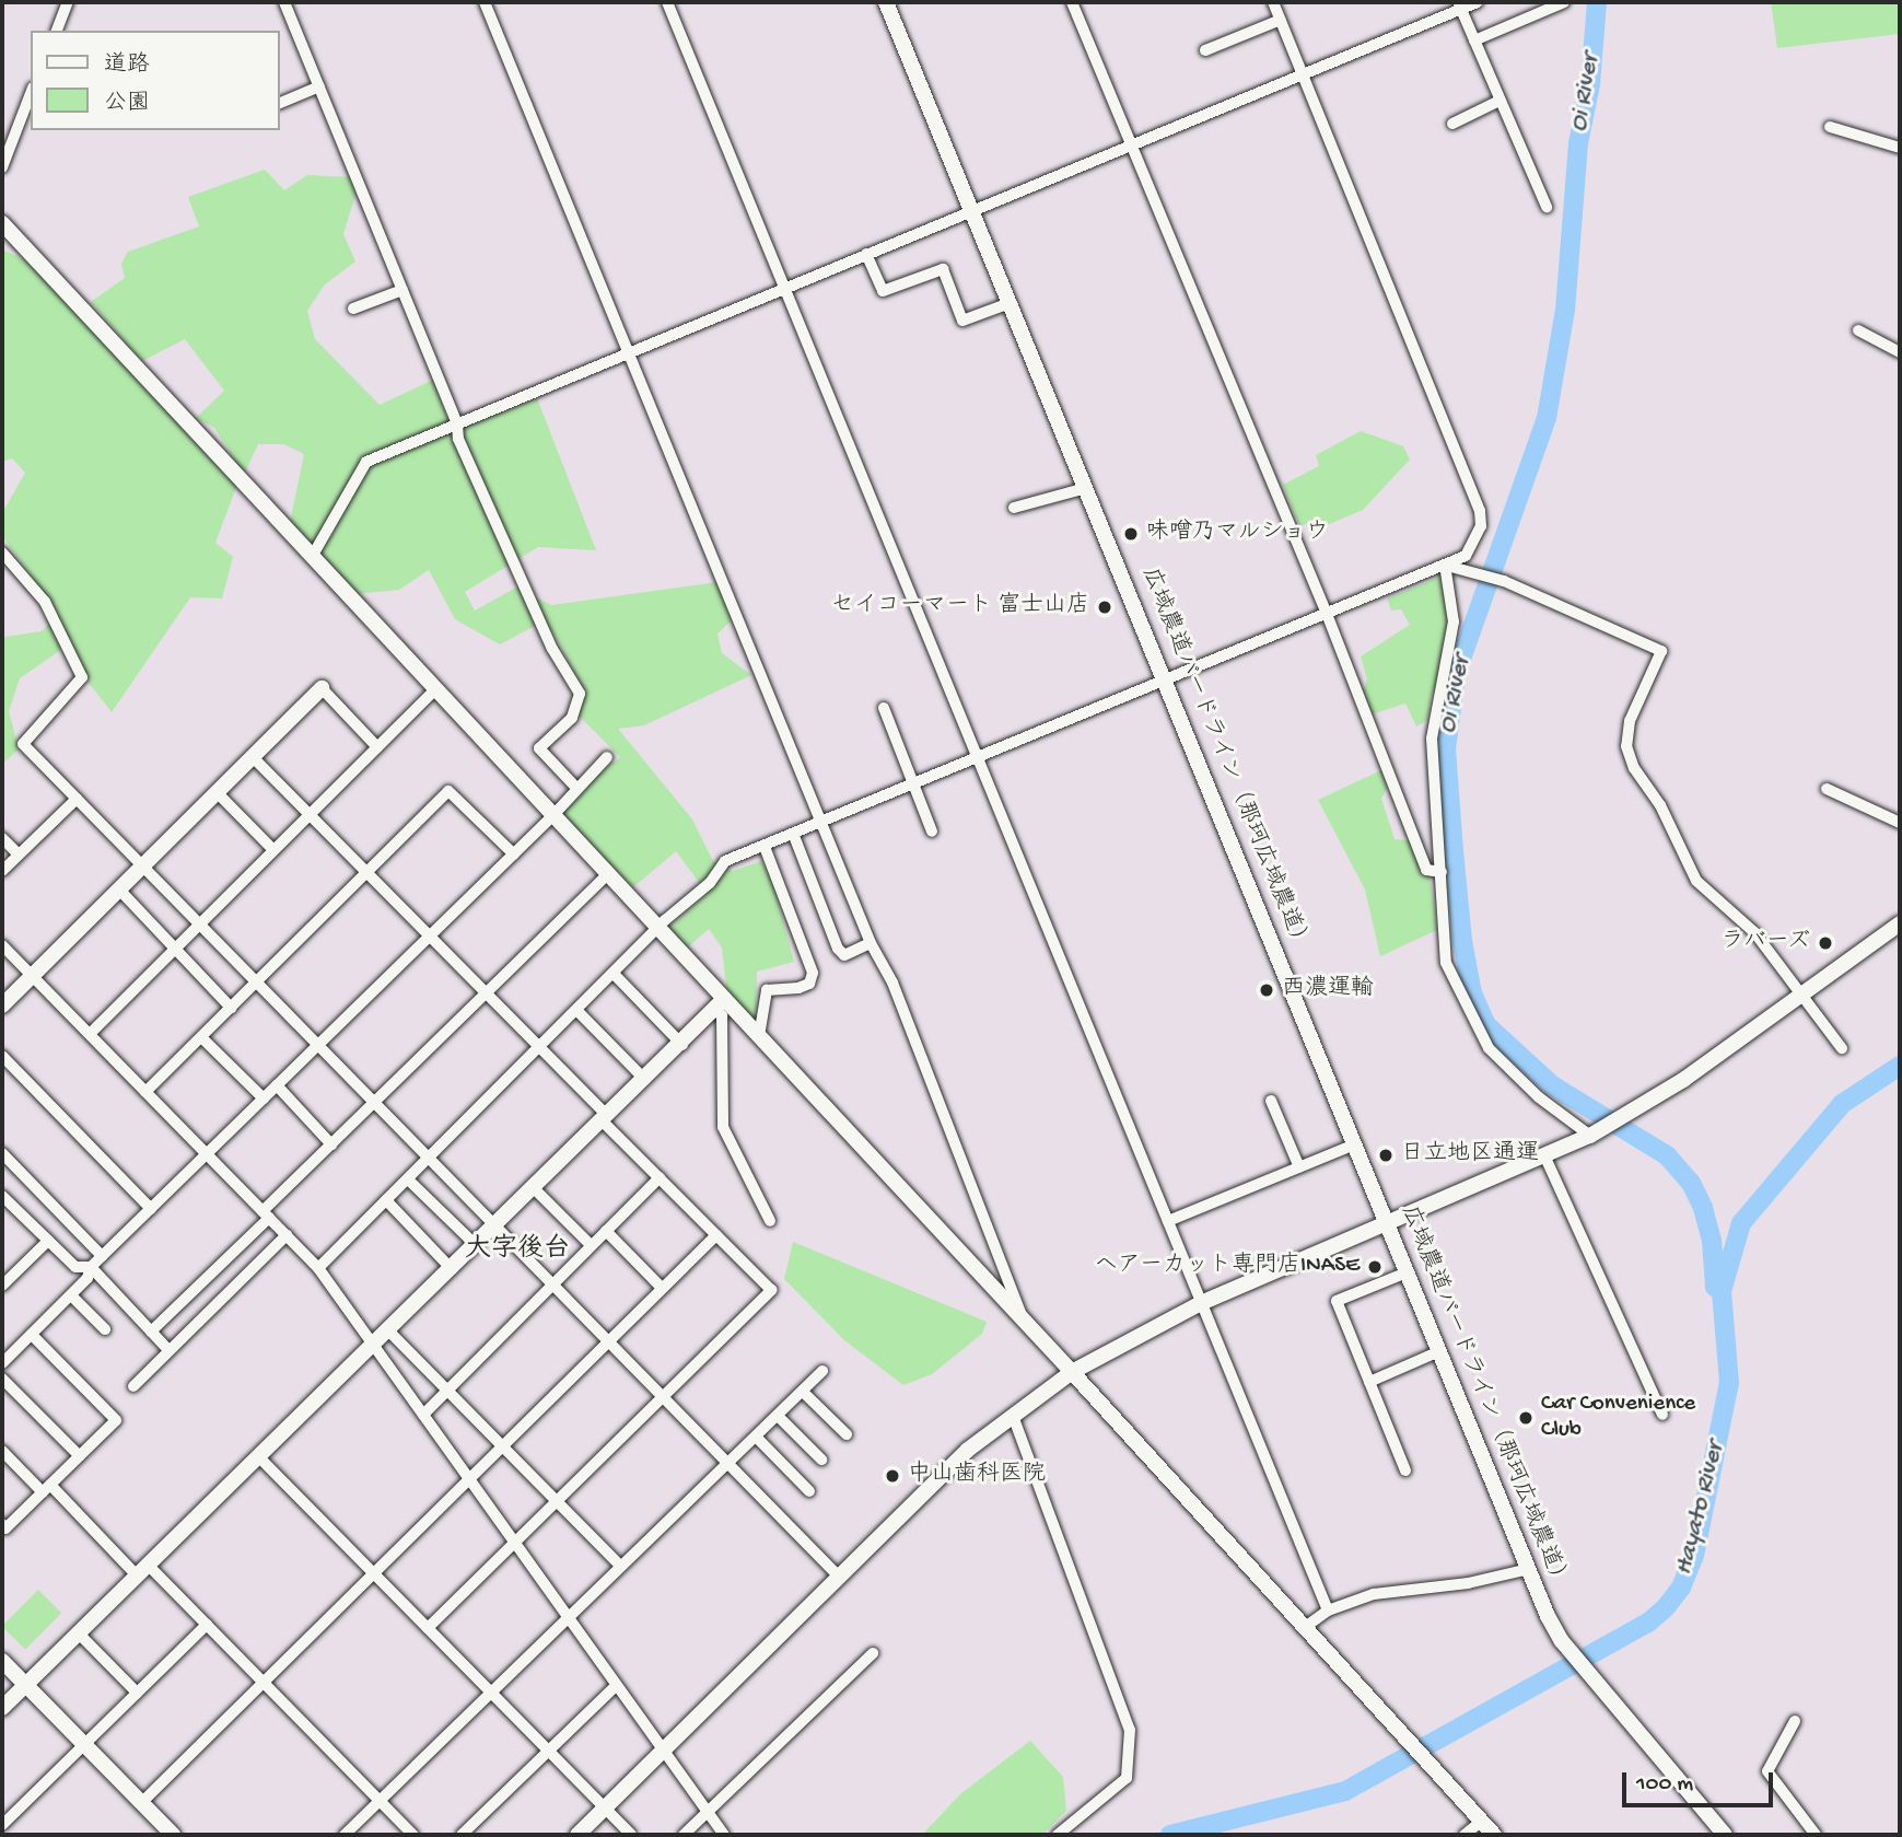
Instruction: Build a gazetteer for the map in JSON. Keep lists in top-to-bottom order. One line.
{"streets":{"street":["広域農道バードライン（那珂広域農道）"]},"districts":["大字後台"],"water":["Oi River","Hayato River"],"places":["味噌乃マルショウ","セイコーマート 富士山店","ラバーズ","西濃運輸","日立地区通運","ヘアーカット専門店INASE","Car Convenience Club","中山歯科医院"],"legend":["道路","公園"],"scale_bar":"100 m"}
